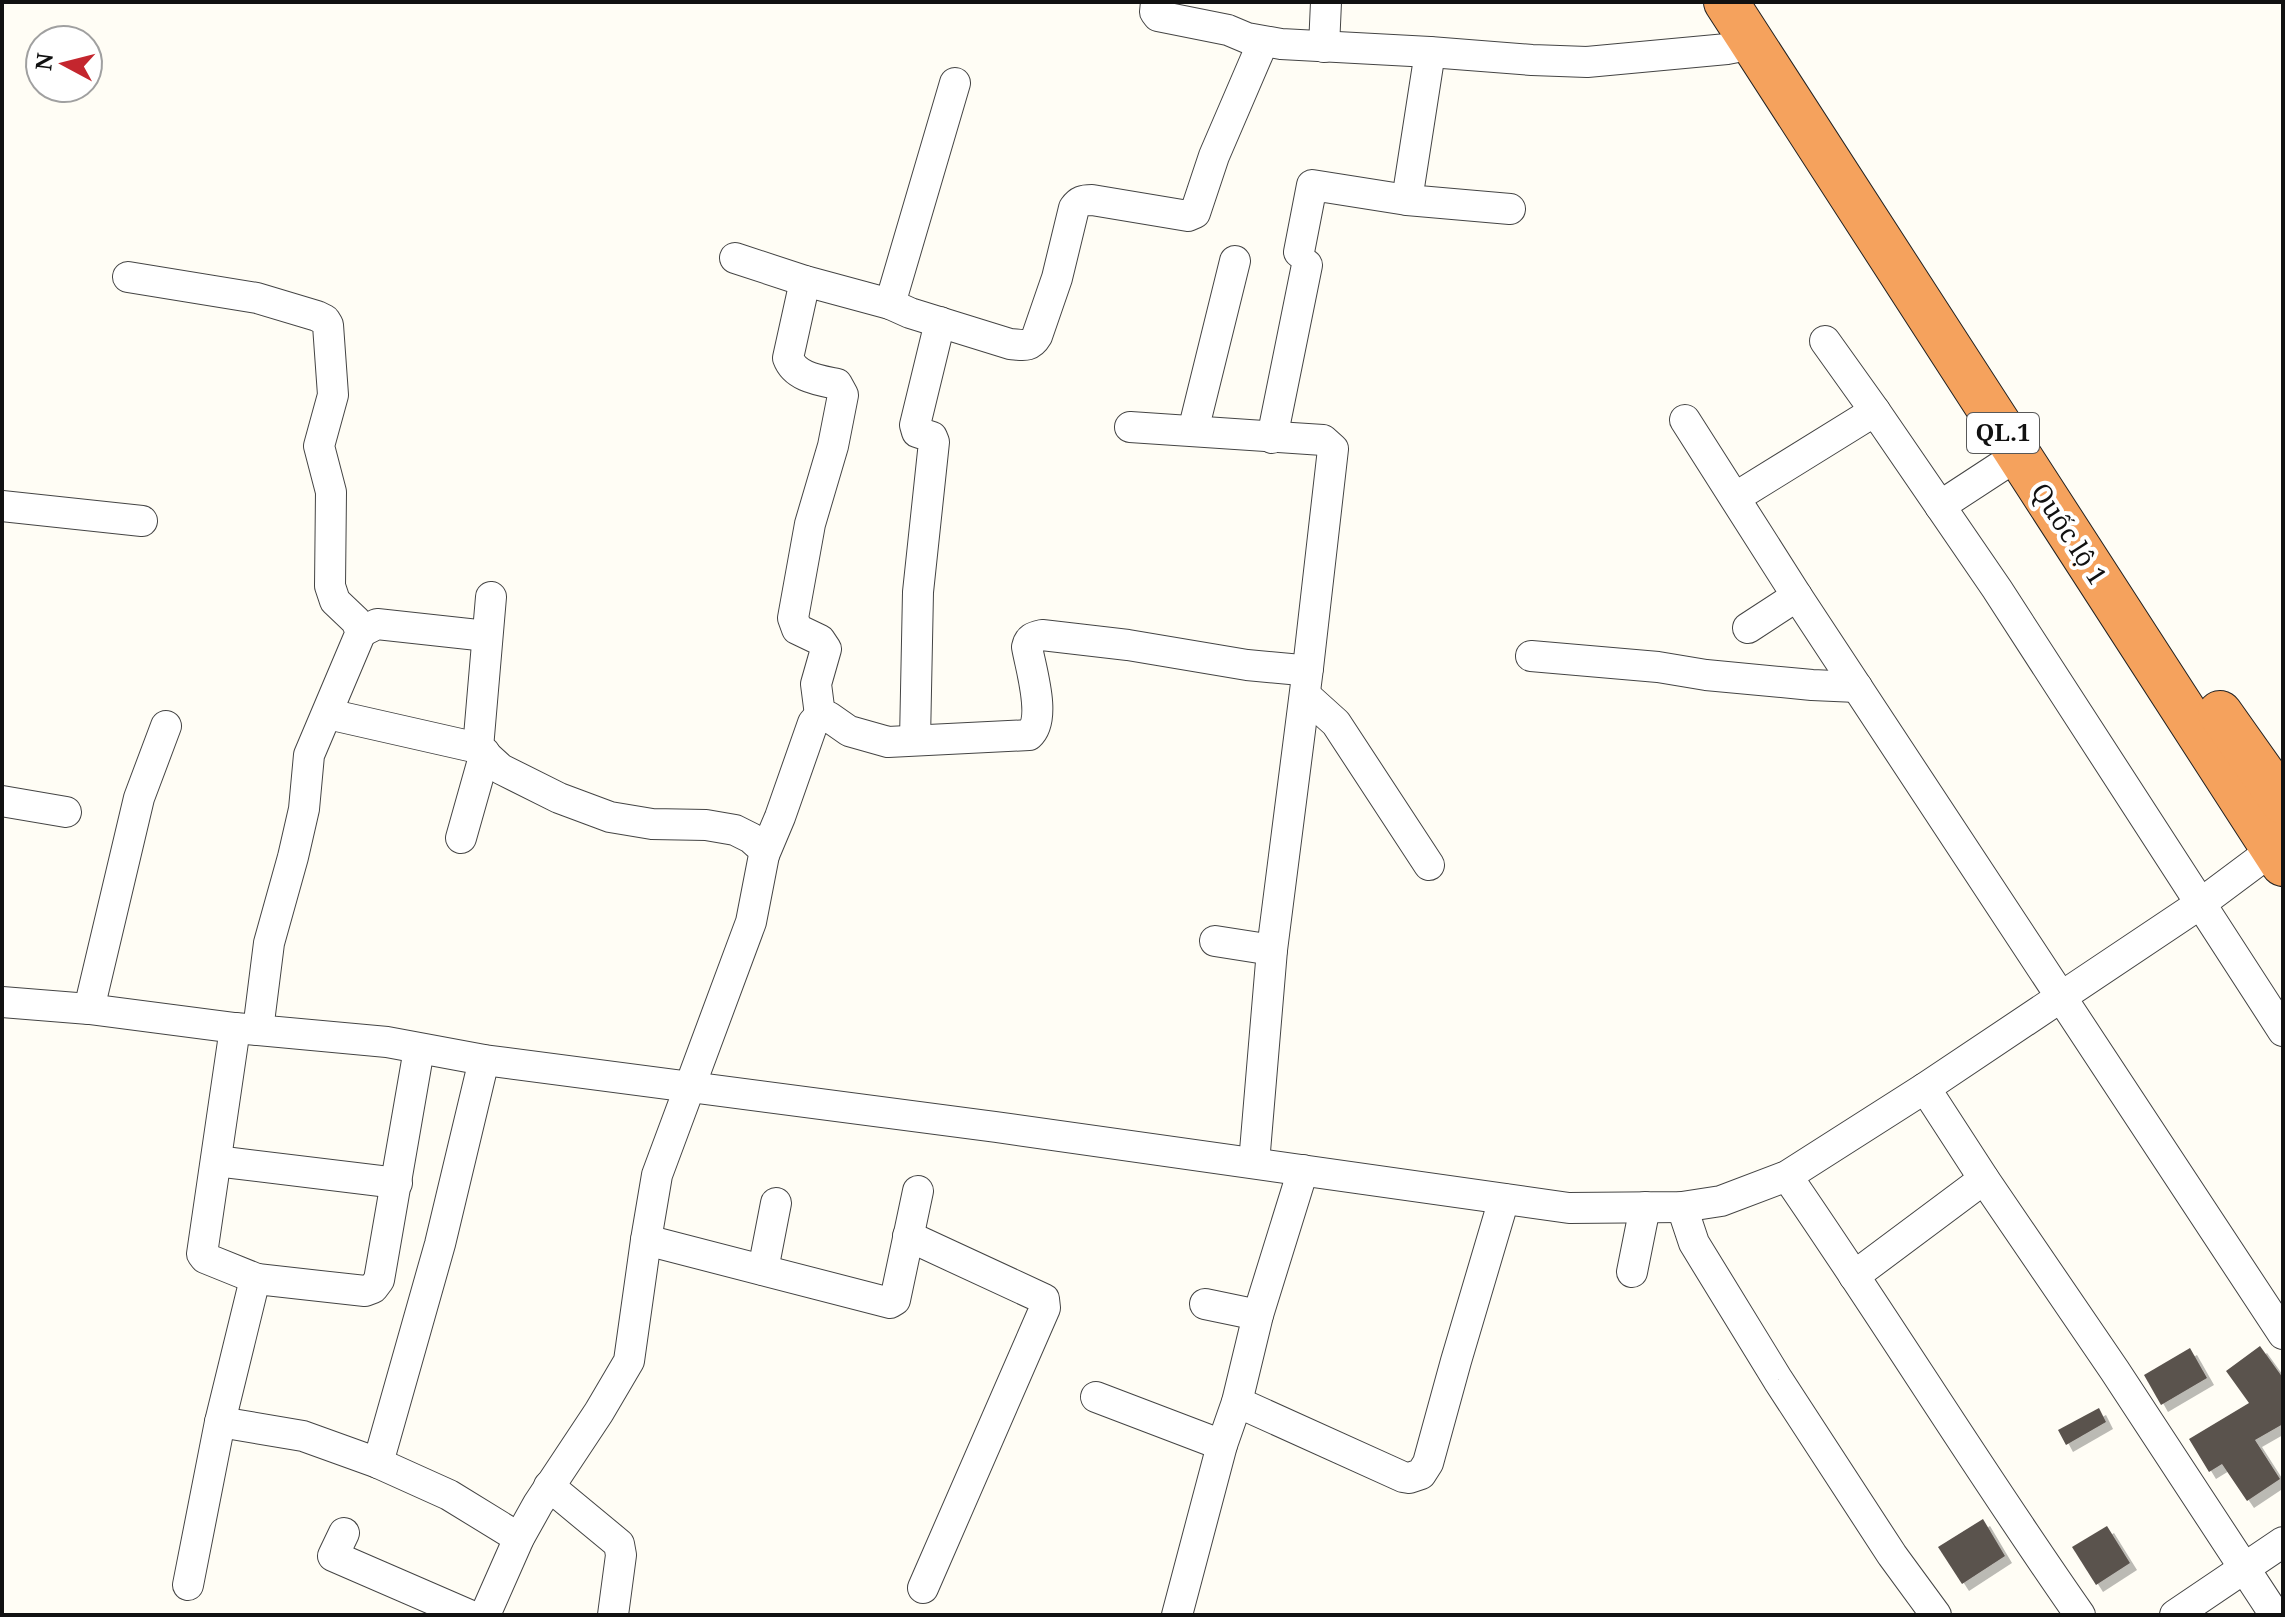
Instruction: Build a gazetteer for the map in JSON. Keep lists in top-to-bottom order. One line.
{"streets":{"highway":["QL.1","Quốc lộ 1"]},"north":"left"}
